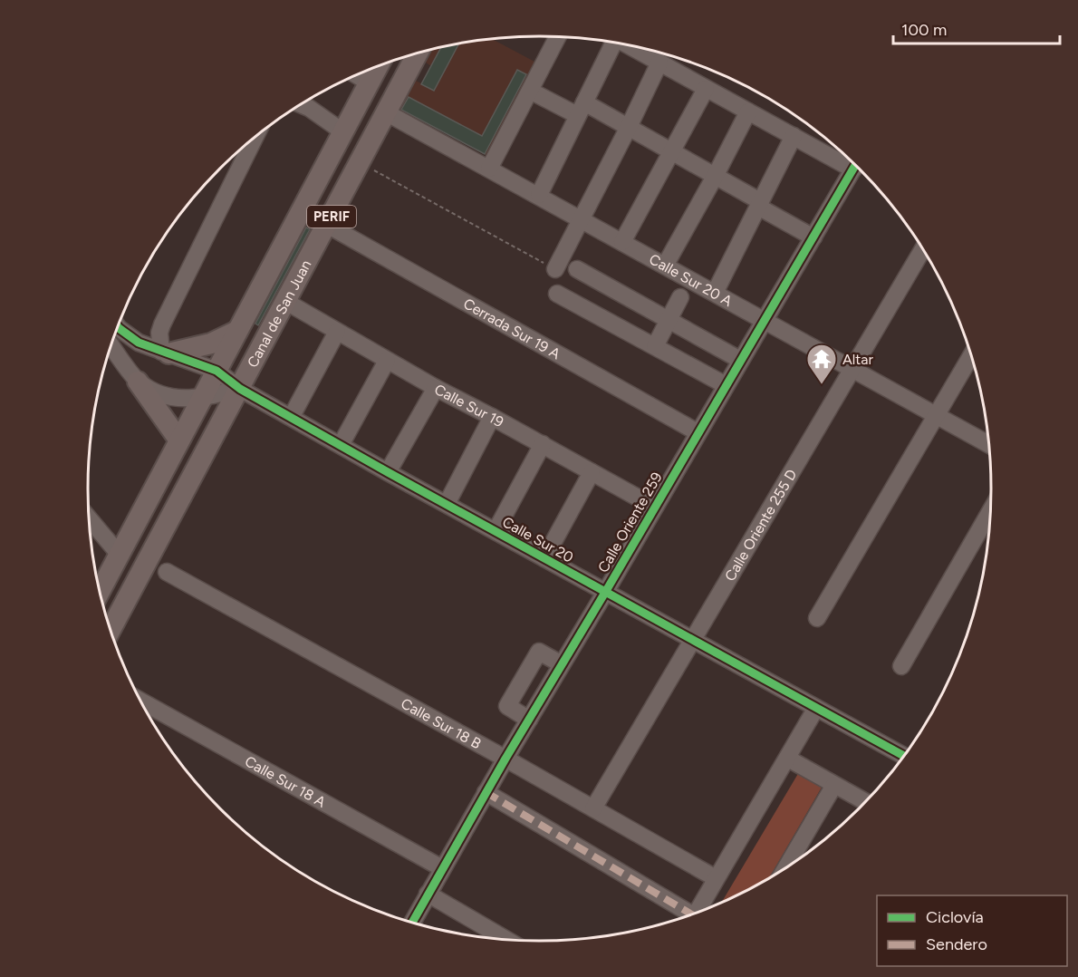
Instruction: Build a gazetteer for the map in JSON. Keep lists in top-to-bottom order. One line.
{"streets":{"main road":["PERIF","Canal de San Juan"],"street":["Calle Sur 20 A","Cerrada Sur 19 A","Calle Sur 19","Calle Oriente 259","Calle Oriente 255 D","Calle Sur 20","Calle Sur 18 B","Calle Sur 18 A"]},"crossings":[["Calle Sur 20 A","Canal de San Juan"],["Calle Sur 20 A","Calle Oriente 259"],["Calle Sur 20 A","Calle Oriente 255 D"],["Canal de San Juan","Cerrada Sur 19 A"],["Canal de San Juan","Calle Sur 19"],["Canal de San Juan","Calle Sur 20"],["Cerrada Sur 19 A","Calle Oriente 259"],["Calle Sur 19","Calle Oriente 259"],["Calle Oriente 259","Calle Sur 20"],["Calle Oriente 259","Calle Sur 18 B"],["Calle Oriente 259","Calle Sur 18 A"],["Calle Oriente 255 D","Calle Sur 20"],["Calle Oriente 255 D","Calle Sur 18 B"]],"places":{"temple":["Altar"]},"legend":["Ciclovía","Sendero"],"scale_bar":"100 m"}
